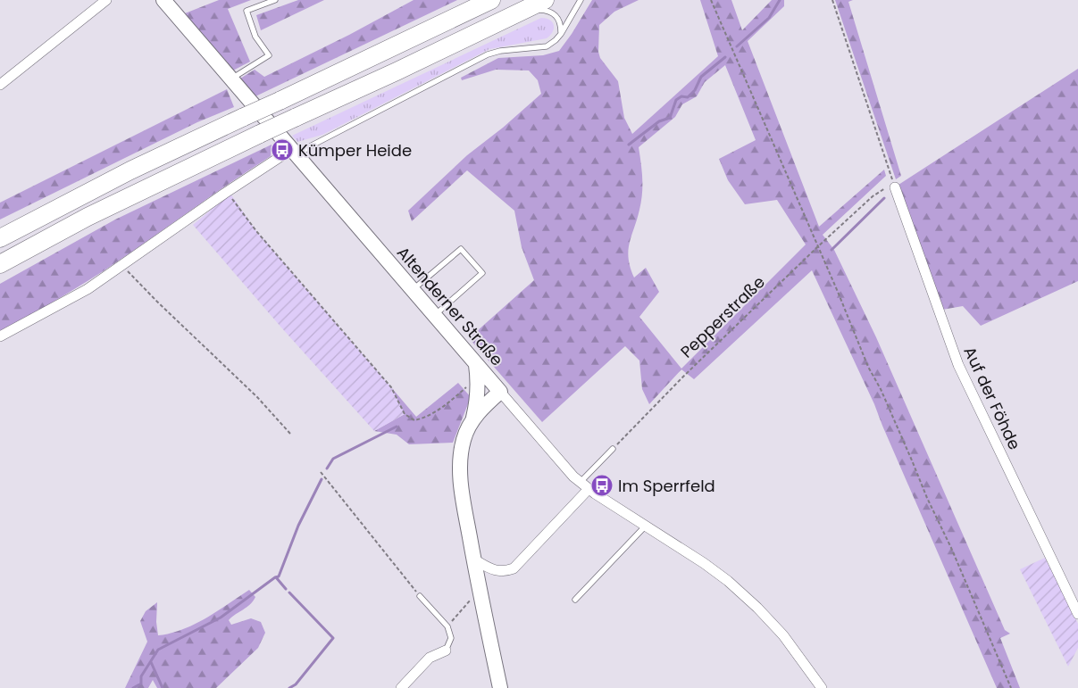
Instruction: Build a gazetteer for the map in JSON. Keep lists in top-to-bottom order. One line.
{"streets":{"main road":["Altenderner Straße"],"street":["Auf der Föhde"],"path":["Pepperstraße"]},"crossings":[["Pepperstraße","Auf der Föhde"]],"places":{"bus stop":["Kümper Heide","Im Sperrfeld"]}}
